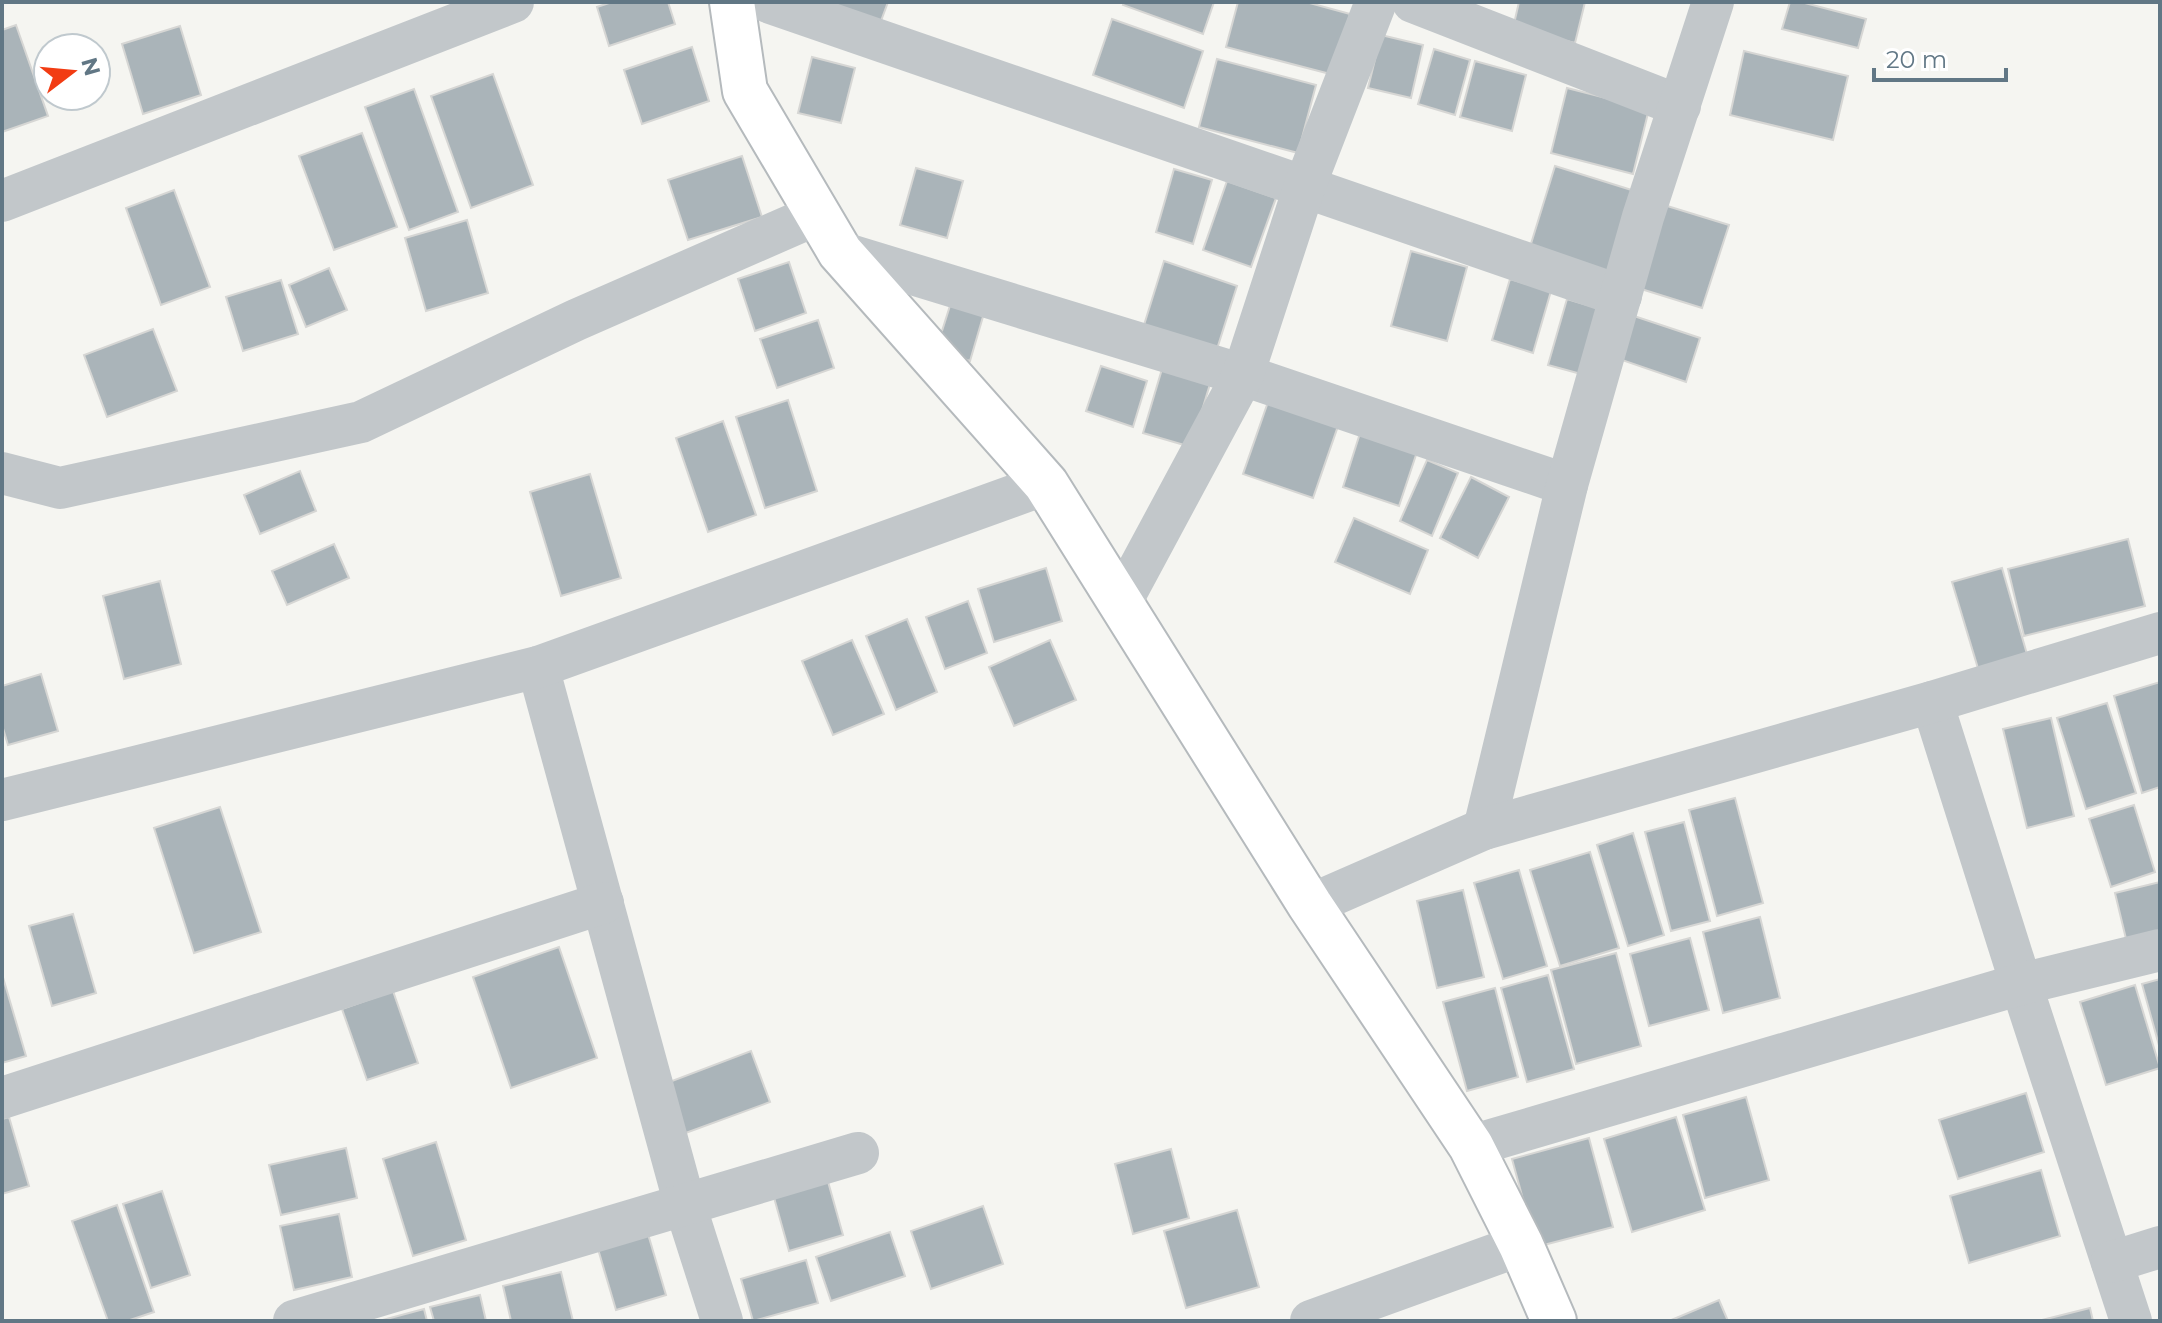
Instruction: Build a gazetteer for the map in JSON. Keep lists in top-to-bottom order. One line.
{"scale_bar":"20 m","north":"right"}
